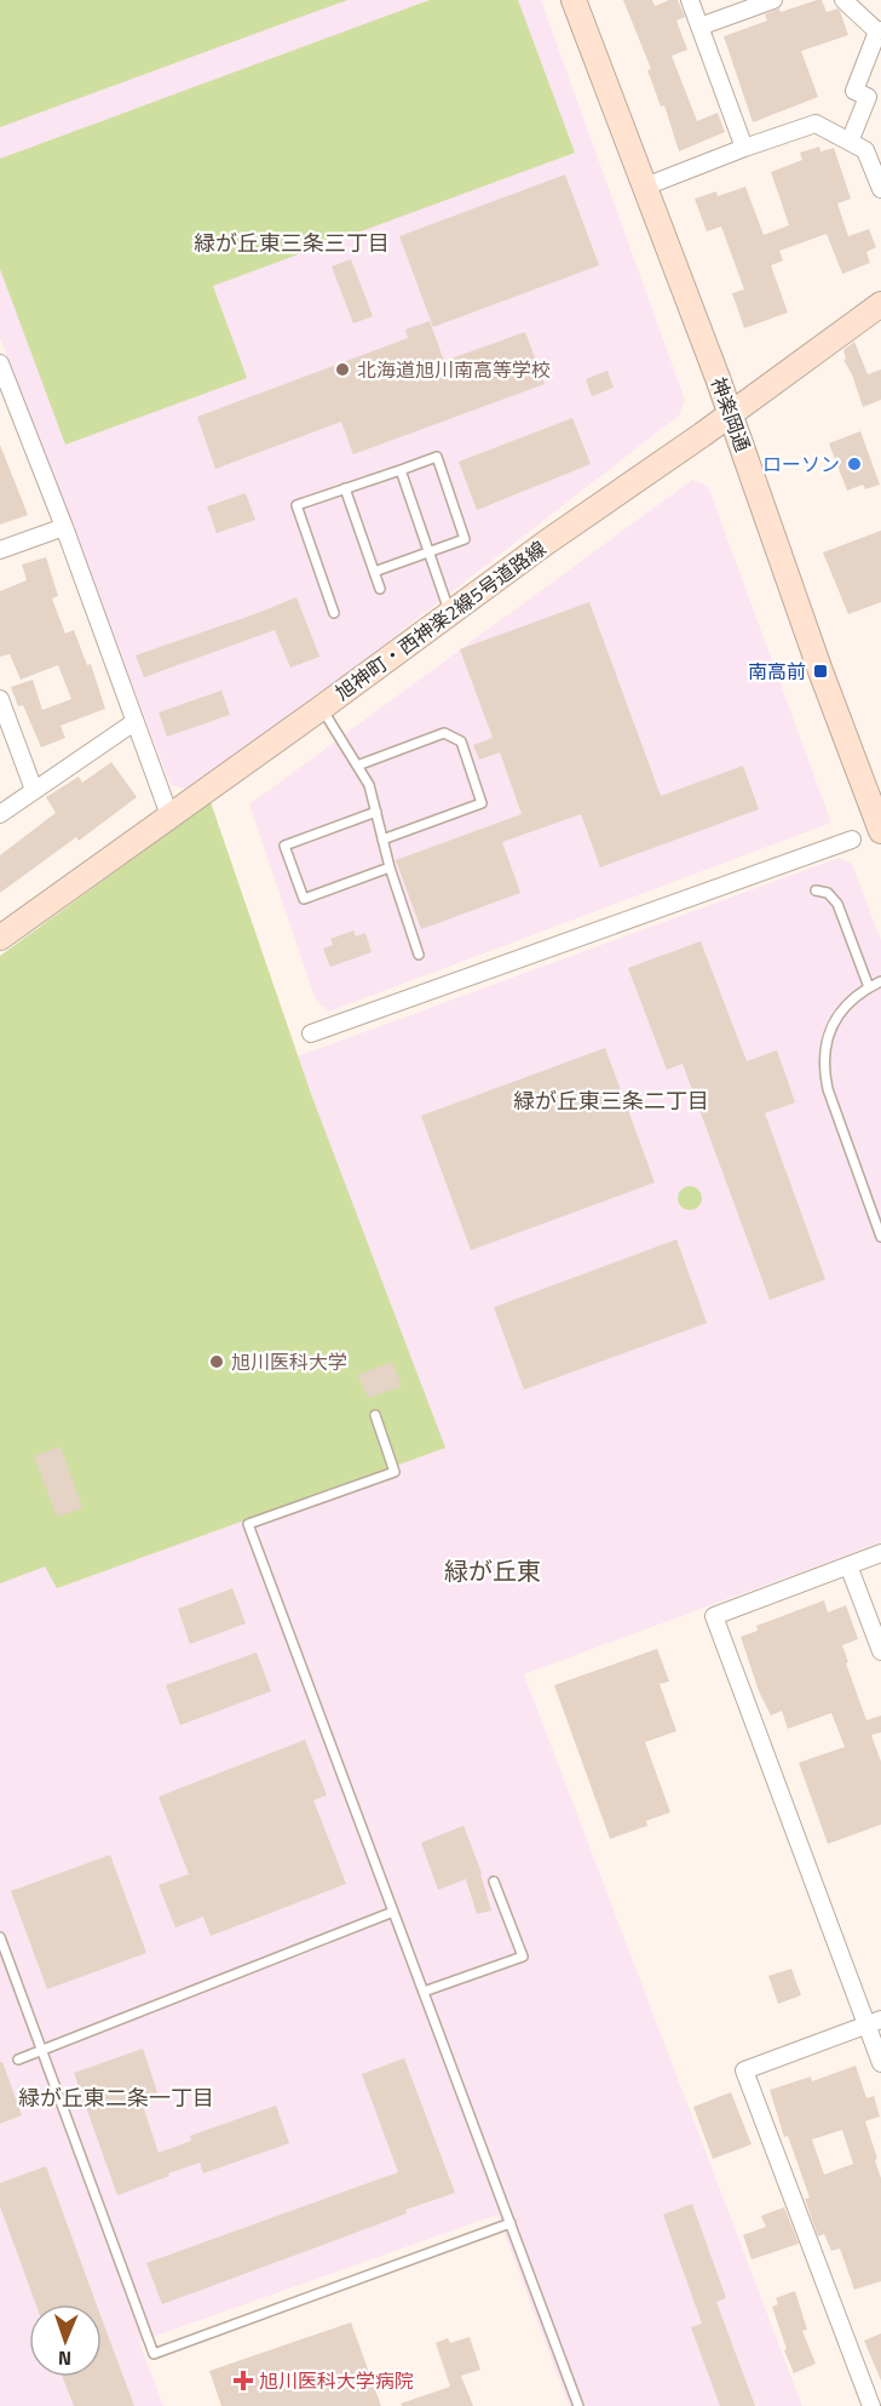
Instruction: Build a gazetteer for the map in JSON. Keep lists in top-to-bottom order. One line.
{"streets":{"street":["神楽岡通","旭神町・西神楽2線5号道路線"]},"crossings":[["神楽岡通","旭神町・西神楽2線5号道路線"]],"districts":["緑が丘東三条三丁目","緑が丘東三条二丁目","緑が丘東","緑が丘東二条一丁目"],"places":{"other":["北海道旭川南高等学校","ローソン","旭川医科大学"],"transit":["南高前"],"health":["旭川医科大学病院"]},"north":"bottom"}
